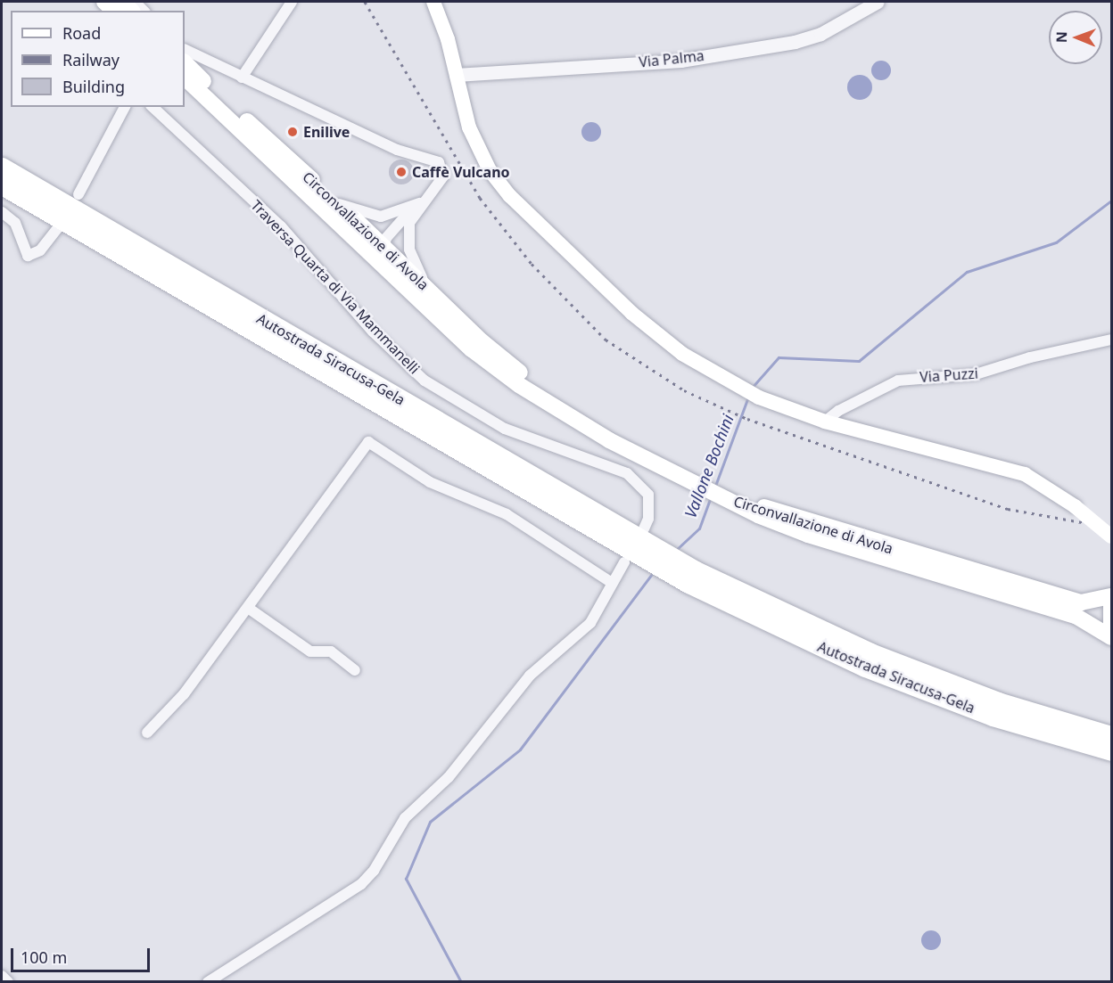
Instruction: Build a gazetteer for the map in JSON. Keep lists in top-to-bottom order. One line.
{"streets":{"highway":["Autostrada Siracusa-Gela"],"main road":["Circonvallazione di Avola"],"street":["Via Palma","Traversa Quarta di Via Mammanelli","Via Puzzi"]},"water":["Vallone Bochini"],"places":["Enilive","Caffè Vulcano"],"legend":["Road","Railway","Building"],"scale_bar":"100 m","north":"left"}
